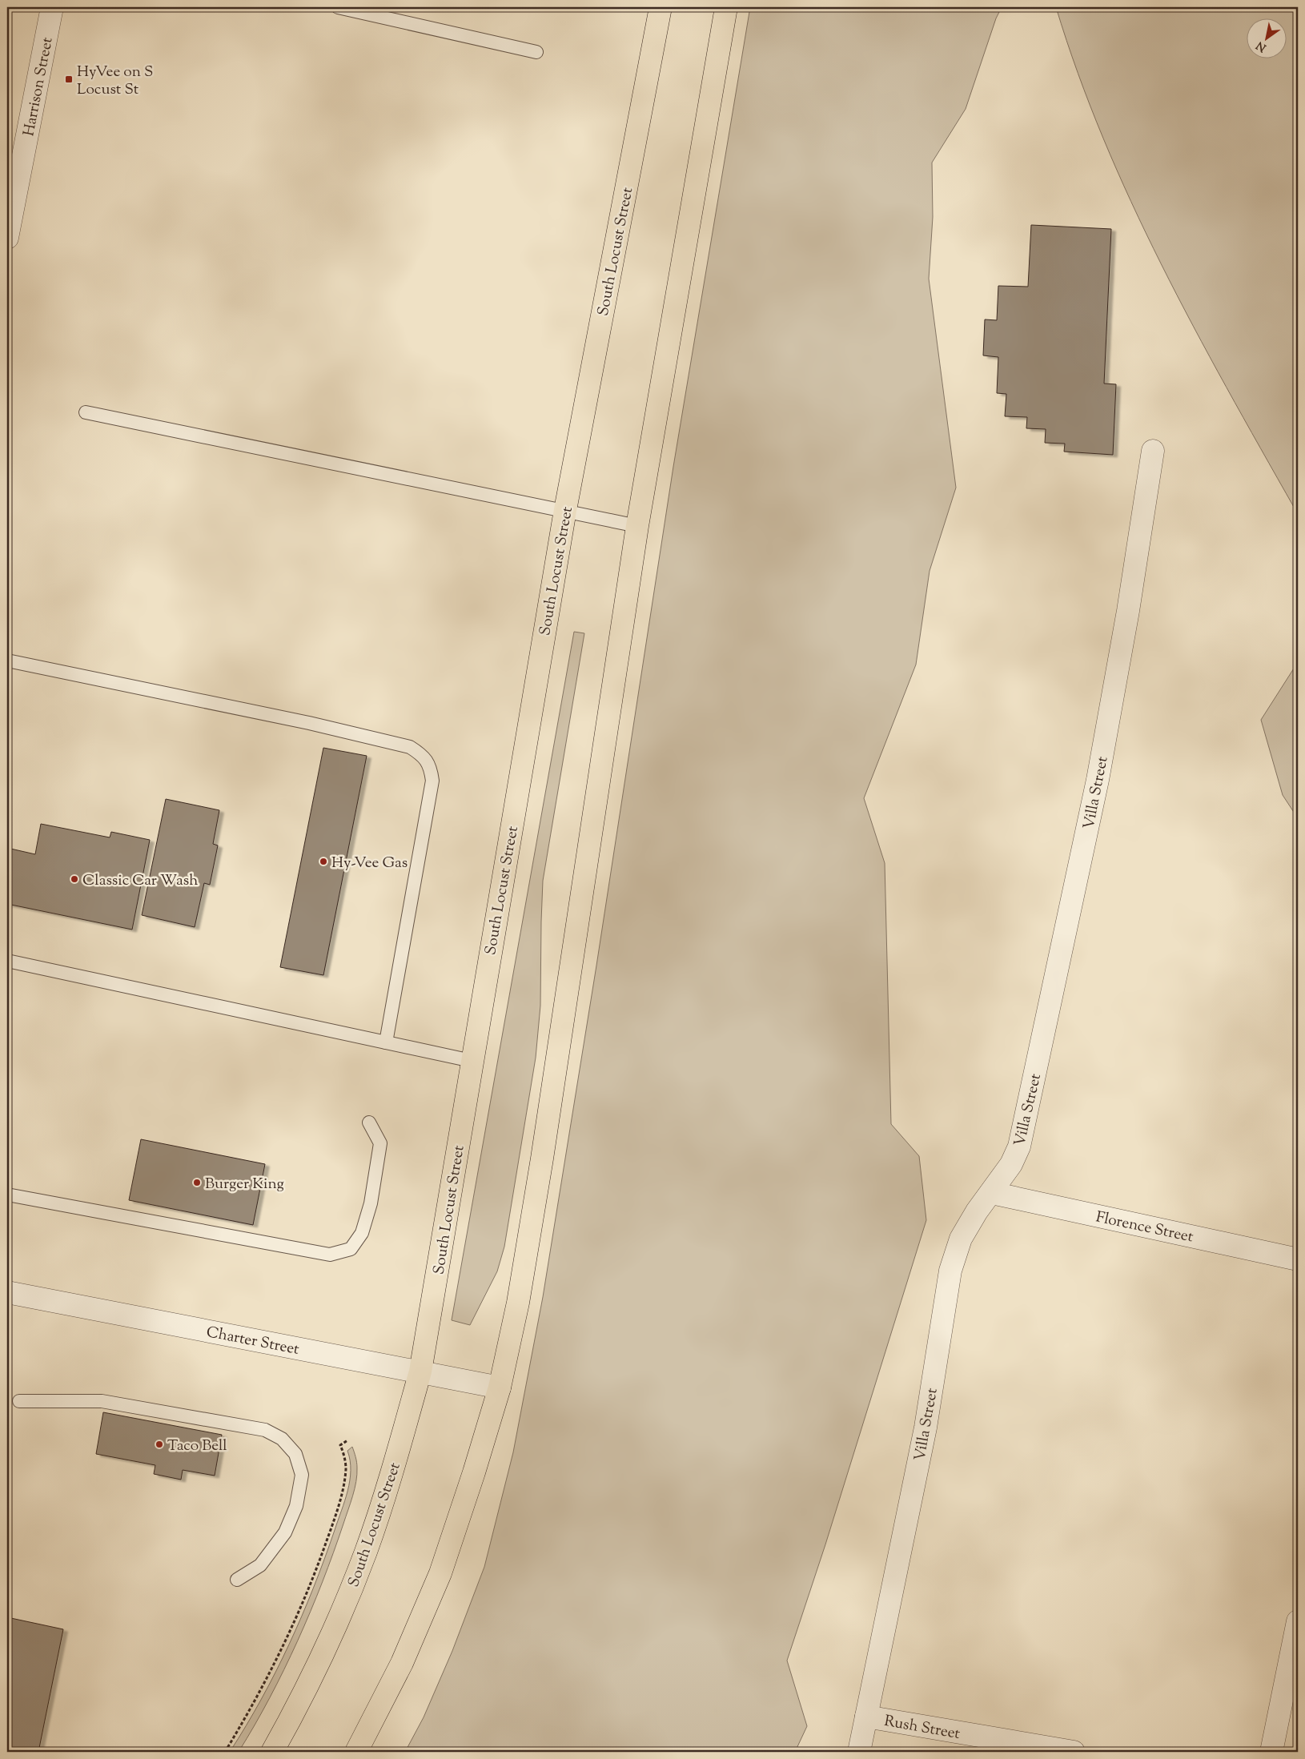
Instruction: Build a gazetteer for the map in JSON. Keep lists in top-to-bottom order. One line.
{"streets":{"highway":["South Locust Street"],"street":["Harrison Street","Villa Street","Florence Street","Charter Street","Rush Street"]},"crossings":[["South Locust Street","Charter Street"],["Villa Street","Florence Street"],["Villa Street","Rush Street"]],"places":{"transit":["HyVee on S Locust St"],"other":["Hy-Vee Gas","Classic Car Wash","Burger King","Taco Bell"]},"north":"bottom left"}
